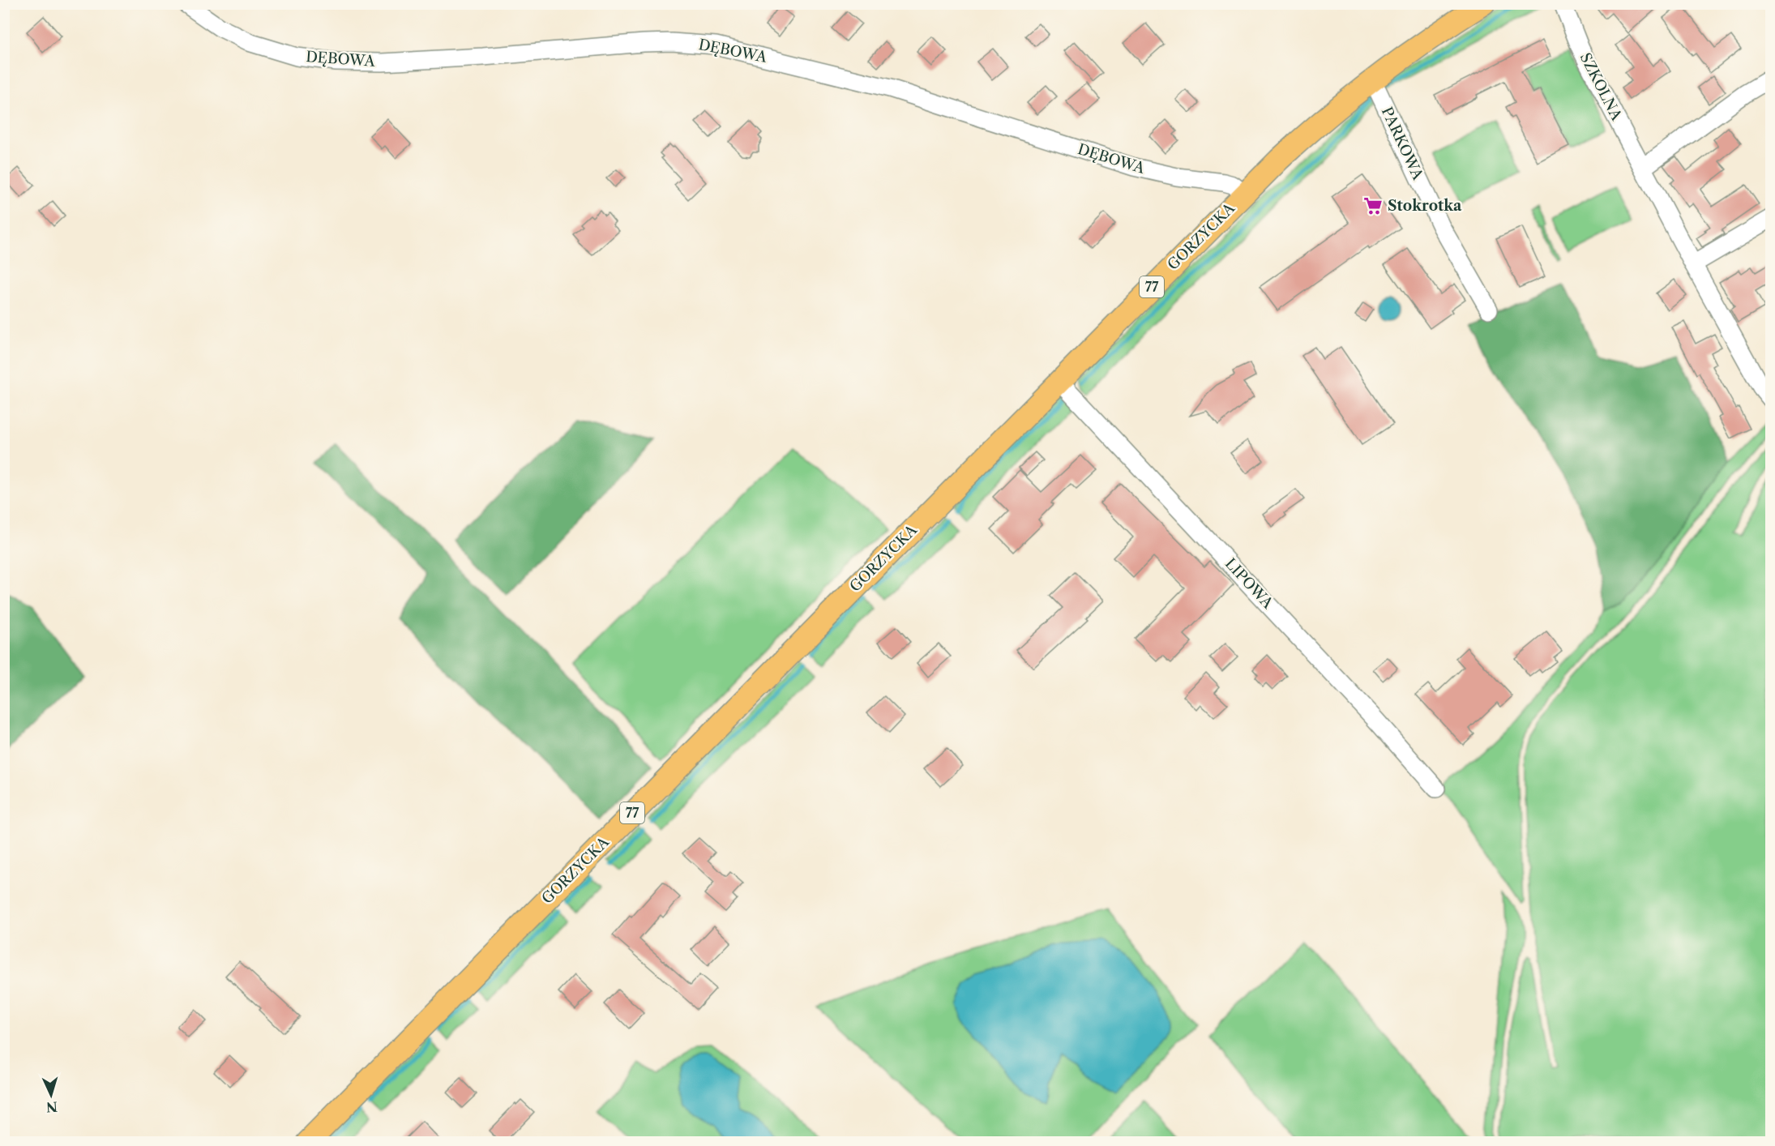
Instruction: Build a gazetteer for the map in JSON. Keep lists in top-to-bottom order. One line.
{"streets":{"main road":["GORZYCKA","77"],"street":["DĘBOWA","SZKOLNA","PARKOWA","LIPOWA"]},"crossings":[["DĘBOWA","GORZYCKA"],["PARKOWA","GORZYCKA"],["GORZYCKA","LIPOWA"]],"places":{"supermarket":["Stokrotka"]},"north":"bottom"}
